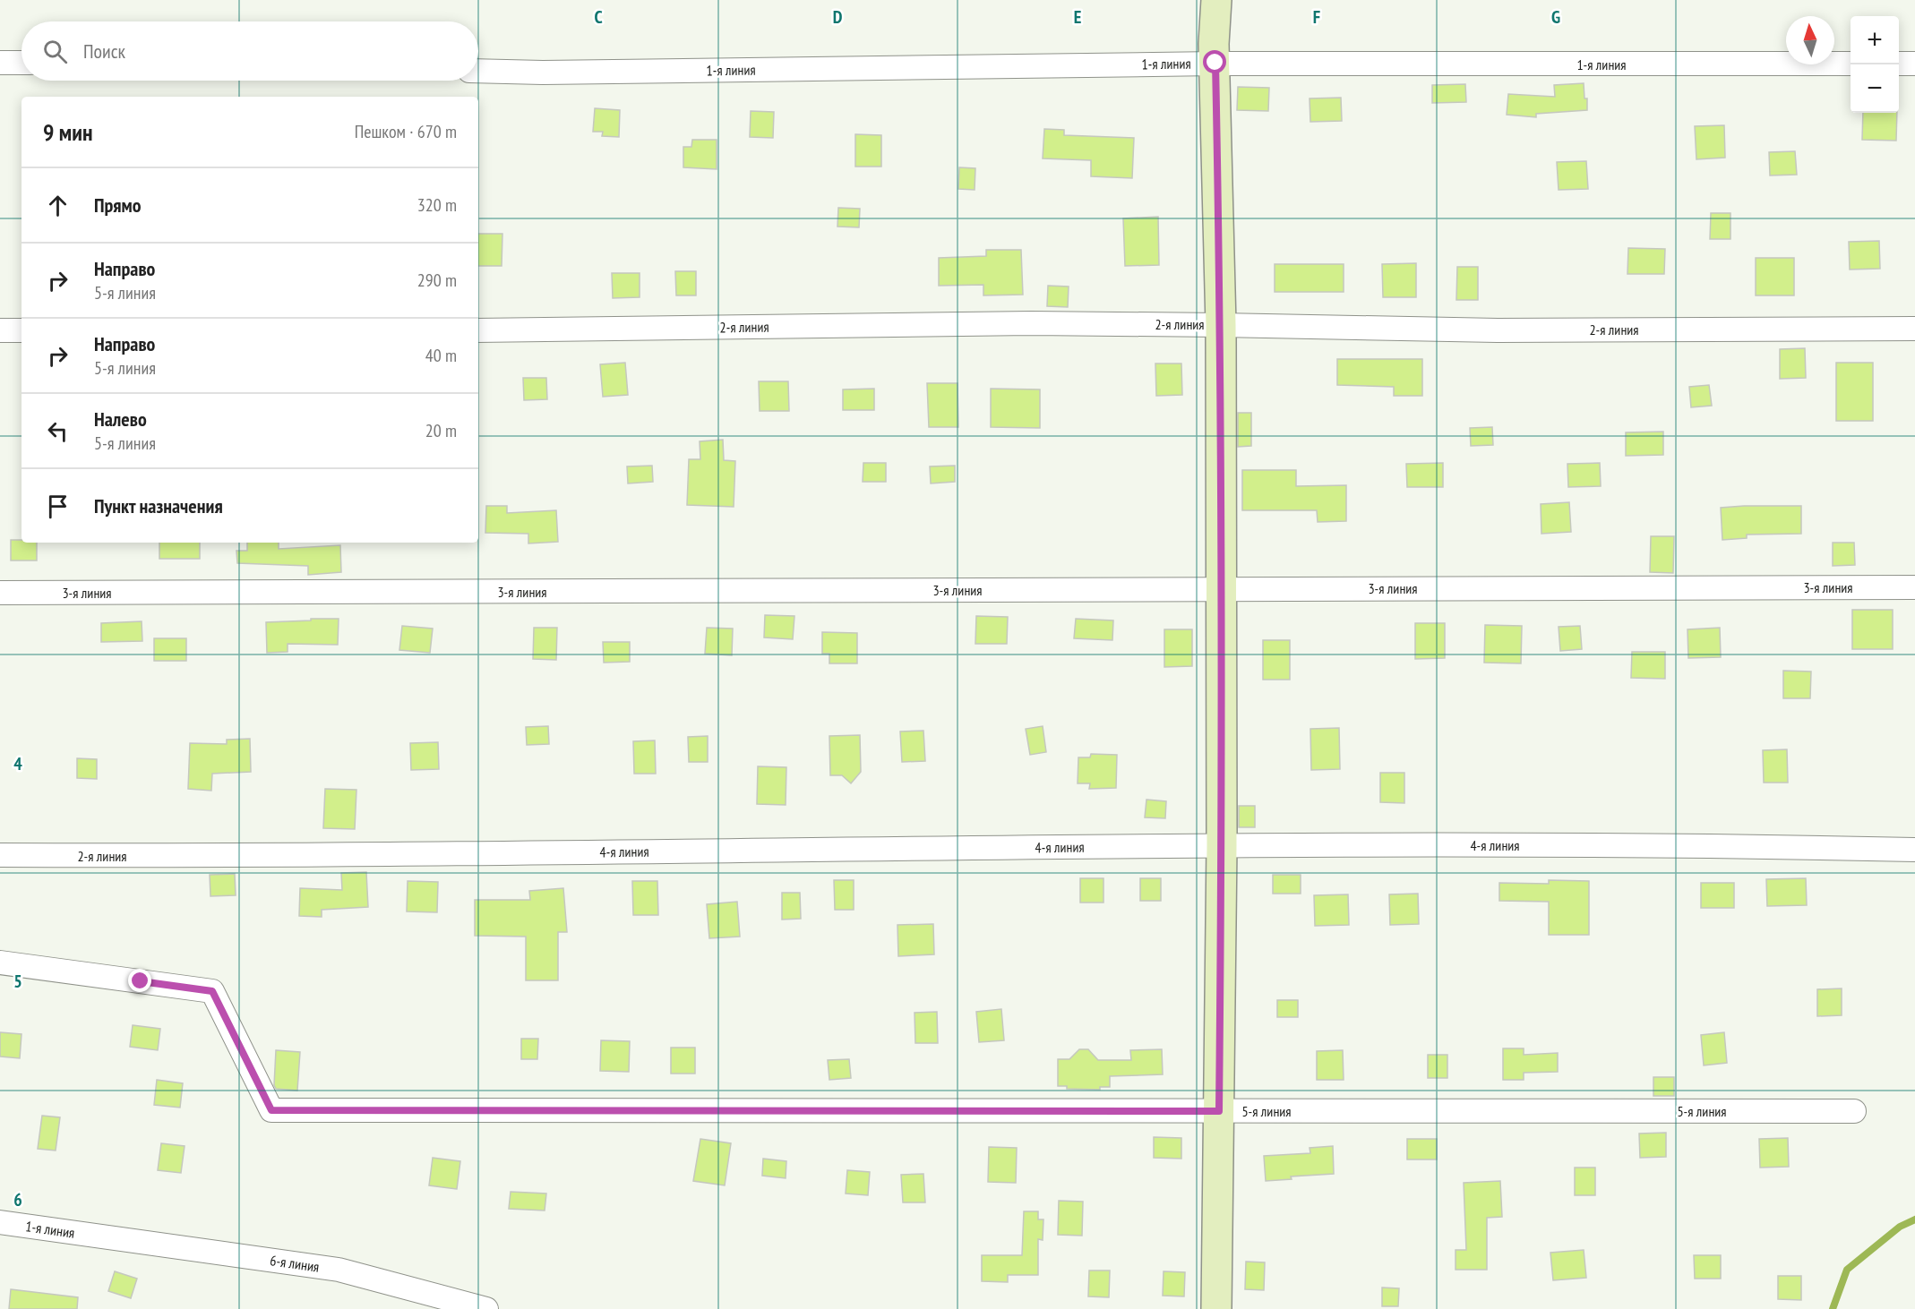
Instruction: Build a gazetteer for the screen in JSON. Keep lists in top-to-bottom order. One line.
{"streets":{"street":["1-я линия","2-я линия","3-я линия","4-я линия","5-я линия","6-я линия"]},"crossings":[["1-я линия","6-я линия"],["2-я линия","4-я линия"]],"north":"top","page":{"map_buttons":["+","−"],"search":"Поиск","heading":["9 мин","Пешком · 670 m"],"list":[["Прямо","320 m"],["Направо","5-я линия","290 m"],["Направо","5-я линия","40 m"],["Налево","5-я линия","20 m"],"Пункт назначения"]},"grid":{"columns":["C","D","E","F","G"],"rows":["4","5","6"]}}
